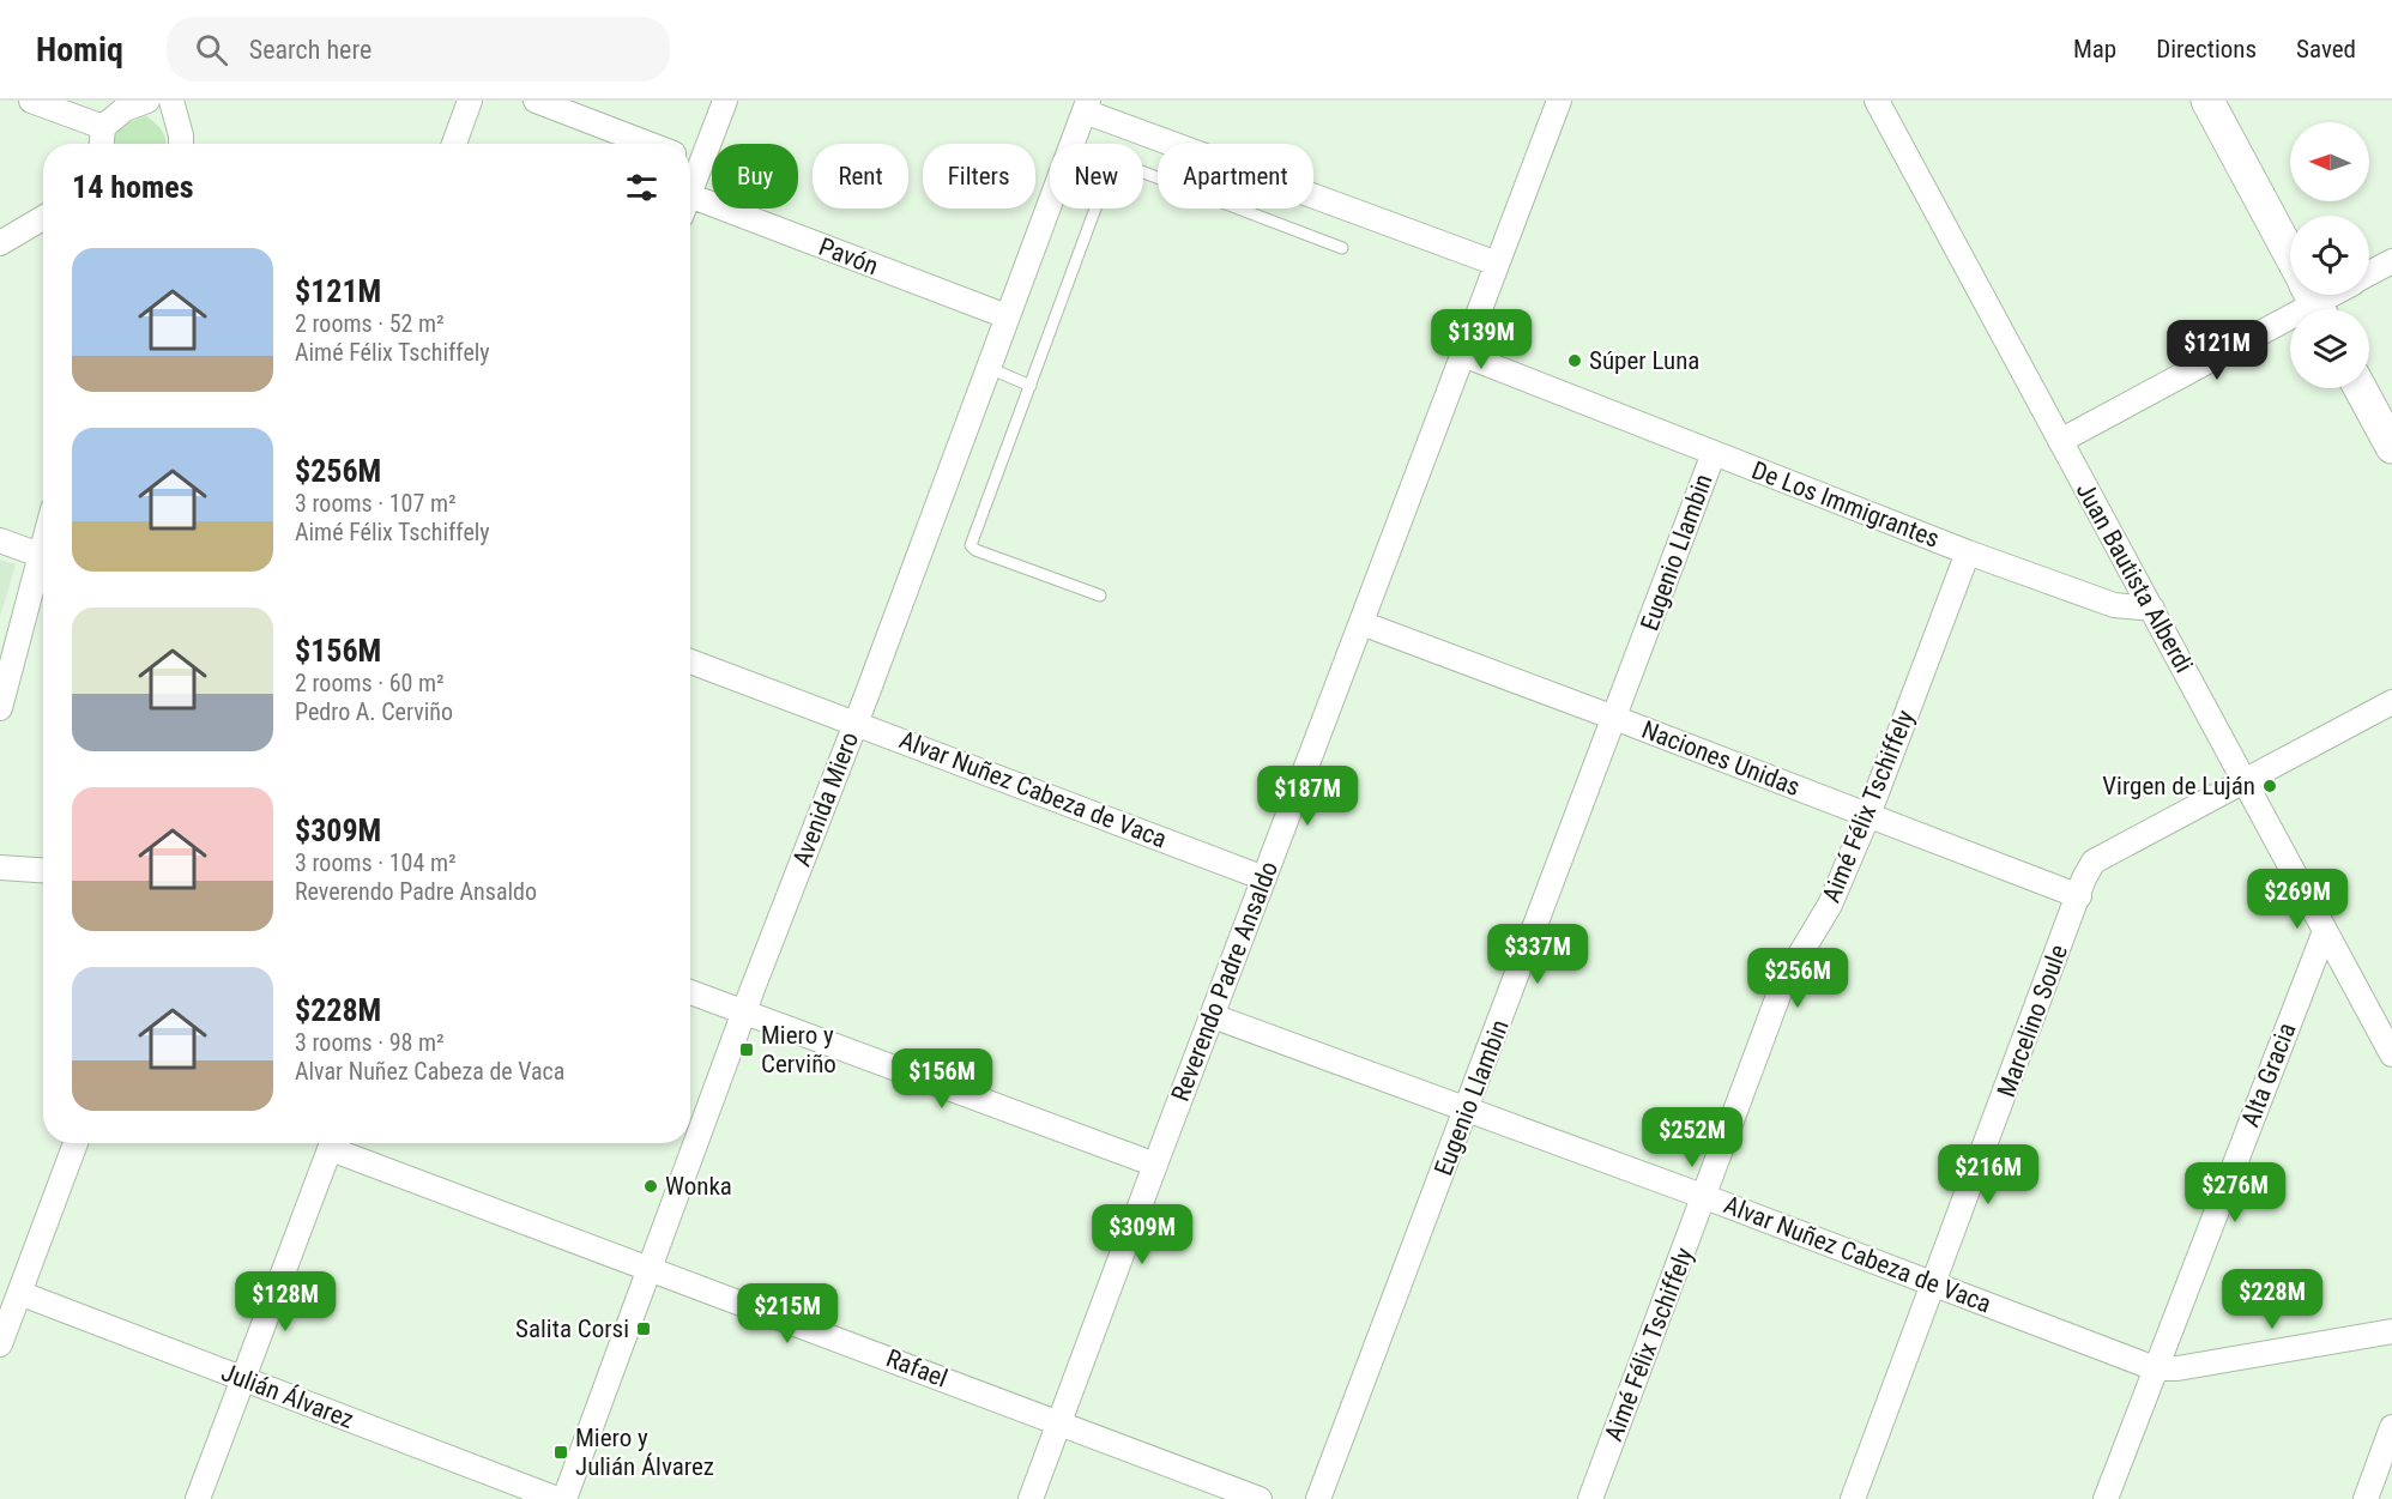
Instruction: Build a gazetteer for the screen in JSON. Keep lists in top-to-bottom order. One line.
{"streets":{"street":["Pavón","De Los Immigrantes","Eugenio Llambin","Juan Bautista Alberdi","Naciones Unidas","Alvar Nuñez Cabeza de Vaca","Avenida Miero","Aimé Félix Tschiffely","Reverendo Padre Ansaldo","Marcelino Soule","Alta Gracia","Rafael","Julián Álvarez"]},"crossings":[["Pavón","Avenida Miero"],["De Los Immigrantes","Eugenio Llambin"],["De Los Immigrantes","Juan Bautista Alberdi"],["De Los Immigrantes","Aimé Félix Tschiffely"],["De Los Immigrantes","Reverendo Padre Ansaldo"],["Eugenio Llambin","Naciones Unidas"],["Eugenio Llambin","Alvar Nuñez Cabeza de Vaca"],["Juan Bautista Alberdi","Marcelino Soule"],["Juan Bautista Alberdi","Alta Gracia"],["Naciones Unidas","Aimé Félix Tschiffely"],["Naciones Unidas","Reverendo Padre Ansaldo"],["Naciones Unidas","Marcelino Soule"],["Alvar Nuñez Cabeza de Vaca","Avenida Miero"],["Alvar Nuñez Cabeza de Vaca","Aimé Félix Tschiffely"],["Alvar Nuñez Cabeza de Vaca","Reverendo Padre Ansaldo"],["Alvar Nuñez Cabeza de Vaca","Marcelino Soule"],["Alvar Nuñez Cabeza de Vaca","Alta Gracia"],["Avenida Miero","Rafael"],["Reverendo Padre Ansaldo","Rafael"]],"places":{"other":["Súper Luna","Virgen de Luján","Wonka"],"transit":["Miero y Cerviño","Salita Corsi","Miero y Julián Álvarez"]},"north":"left","page":{"header":"Homiq","search":"Search here","nav":["Map","Directions","Saved"],"chip":["Buy","Rent","Filters","New","Apartment"],"heading":"14 homes","list":[{"name":"$121M","note":"2 rooms · 52 m² · Aimé Félix Tschiffely"},{"name":"$256M","note":"3 rooms · 107 m² · Aimé Félix Tschiffely"},{"name":"$156M","note":"2 rooms · 60 m² · Pedro A. Cerviño"},{"name":"$309M","note":"3 rooms · 104 m² · Reverendo Padre Ansaldo"},{"name":"$228M","note":"3 rooms · 98 m² · Alvar Nuñez Cabeza de Vaca"}],"price":["$139M","$121M","$187M","$269M","$337M","$256M","$156M","$252M","$216M","$276M","$309M","$228M","$128M","$215M"]}}
